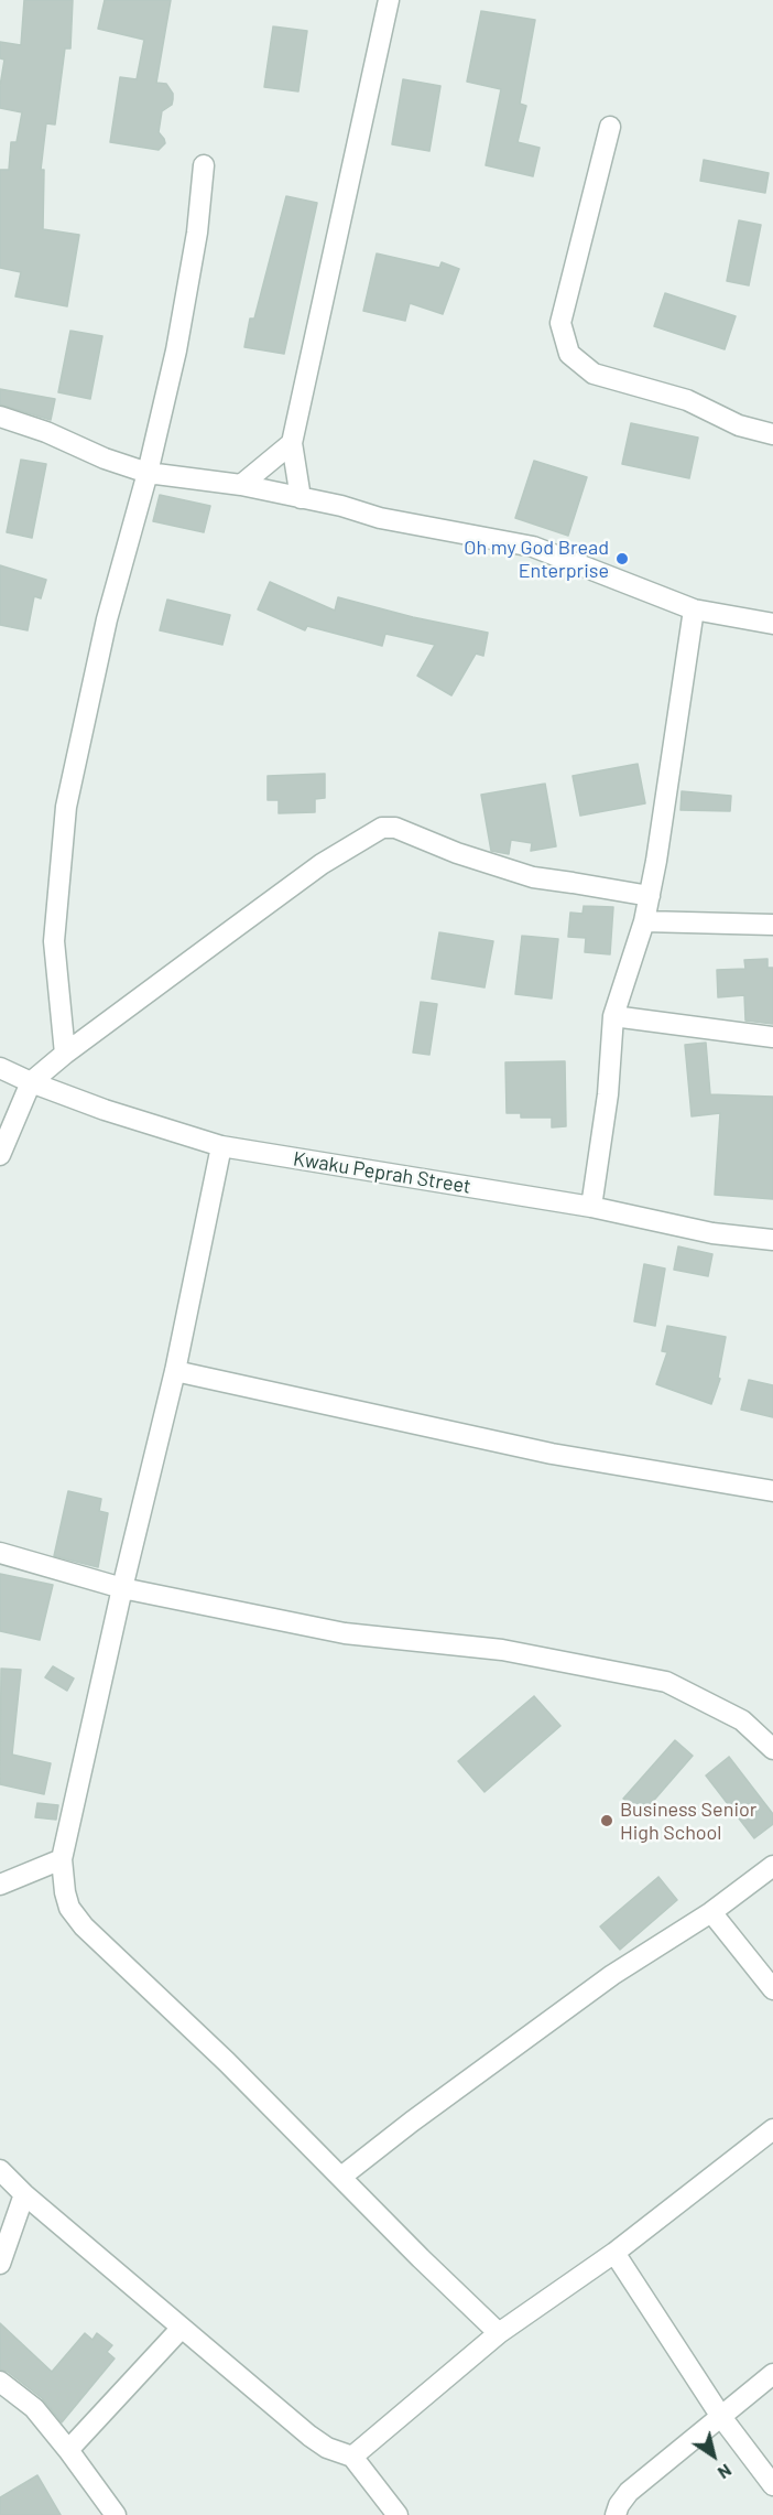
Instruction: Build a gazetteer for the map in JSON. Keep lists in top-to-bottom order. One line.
{"streets":{"street":["Kwaku Peprah Street"]},"places":["Oh my God Bread Enterprise","Business Senior High School"],"north":"bottom right"}
